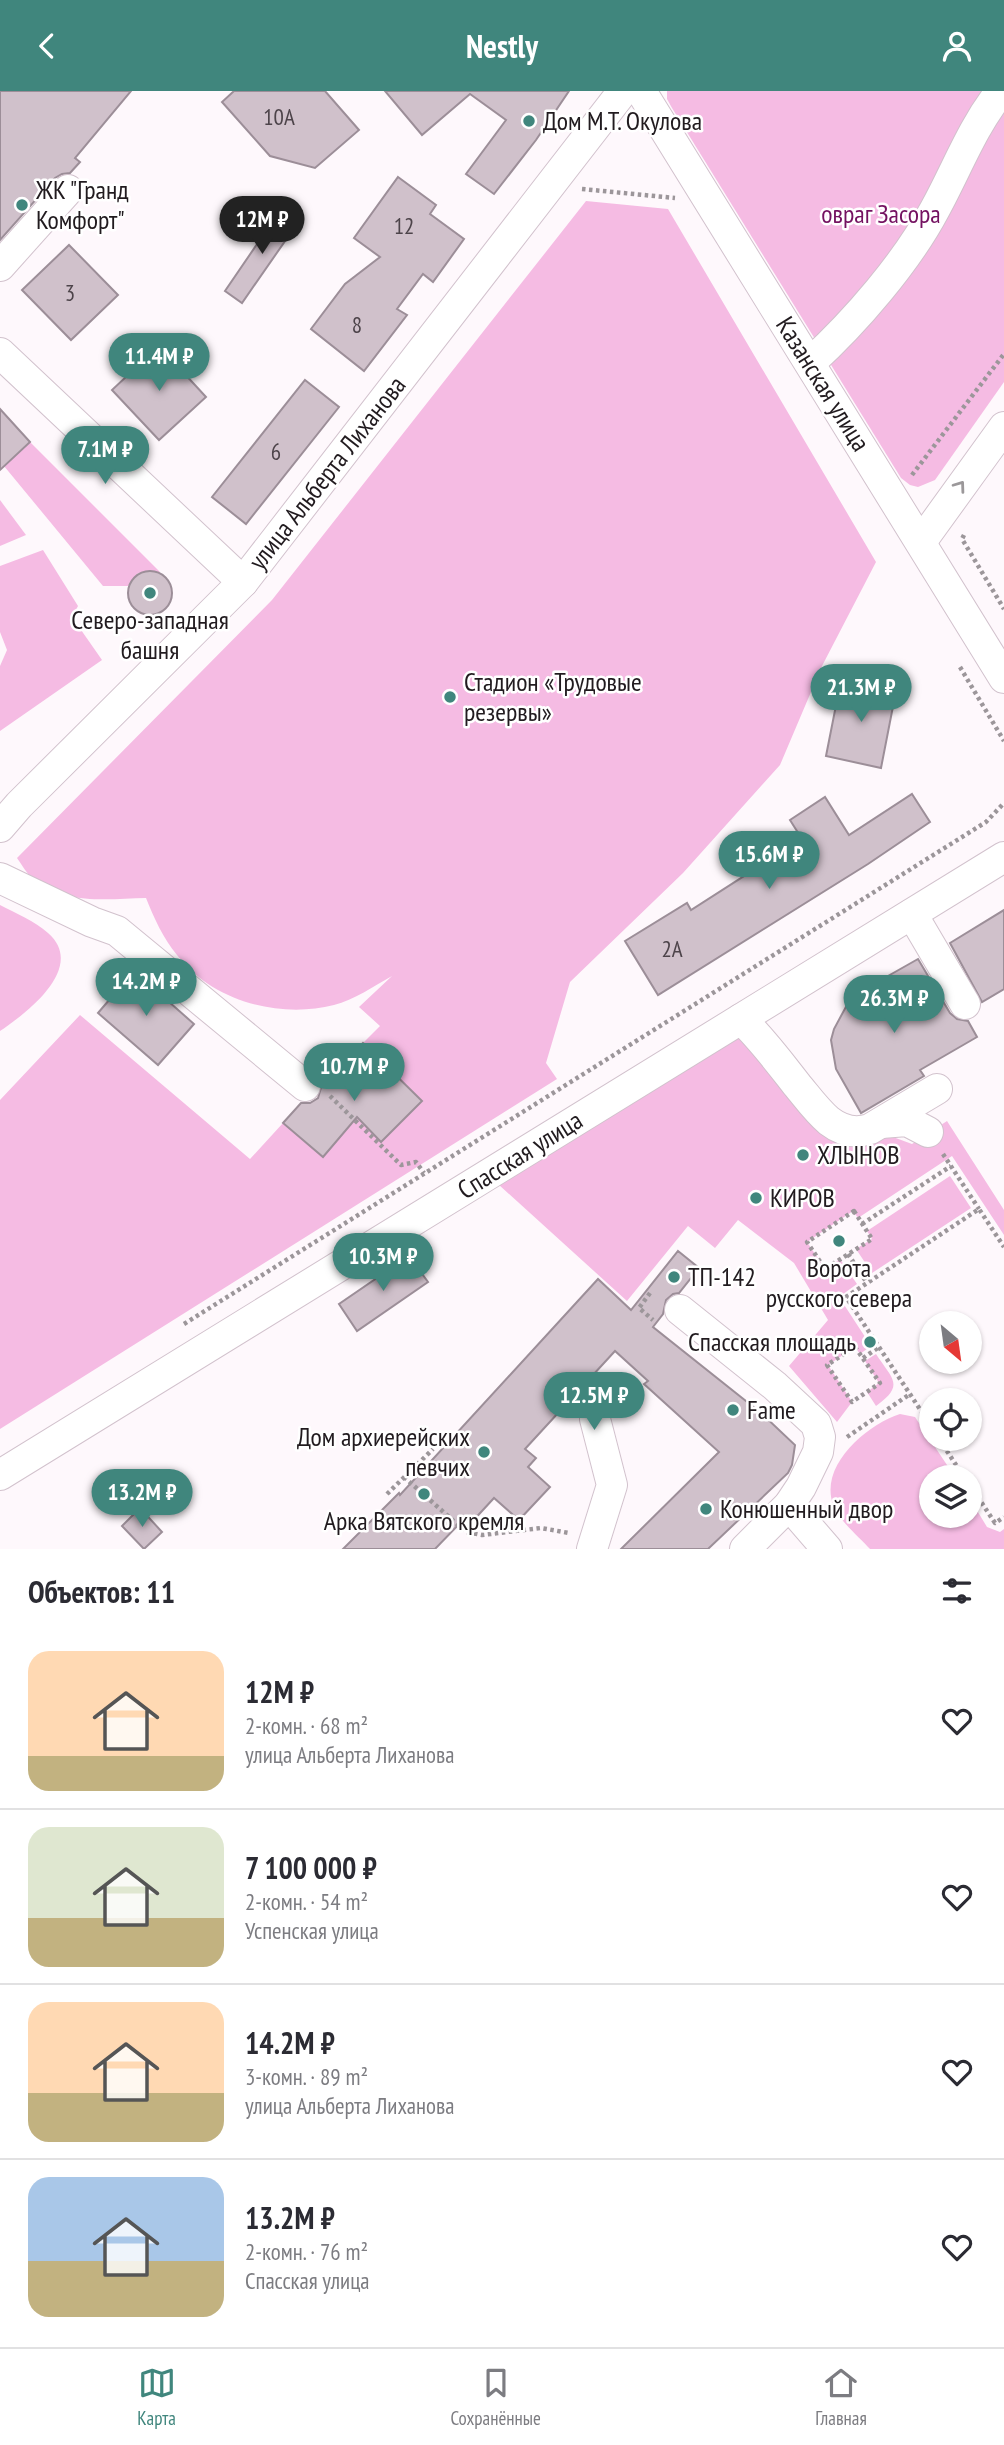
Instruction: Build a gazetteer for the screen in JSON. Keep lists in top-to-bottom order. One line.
{"streets":{"street":["Казанская улица","улица Альберта Лиханова","Спасская улица"]},"parks":["овраг Засора"],"places":["Дом М.Т. Окулова","ЖК \"Гранд Комфорт\"","Северо-западная башня","Стадион «Трудовые резервы»","ХЛЫНОВ","КИРОВ","Ворота русского севера","ТП-142","Спасская площадь","Fame","Дом архиерейских певчих","Арка Вятского кремля","Конюшенный двор"],"house_numbers":["10А","12","3","8","6","2А"],"north":"bottom right","page":{"header":"Nestly","price":["12M ₽","11.4M ₽","7.1M ₽","21.3M ₽","15.6M ₽","14.2M ₽","26.3M ₽","10.7M ₽","10.3M ₽","12.5M ₽","13.2M ₽"],"heading":"Объектов: 11","list":[{"name":"12M ₽","note":"2-комн. · 68 m² · улица Альберта Лиханова"},{"name":"7 100 000 ₽","note":"2-комн. · 54 m² · Успенская улица"},{"name":"14.2M ₽","note":"3-комн. · 89 m² · улица Альберта Лиханова"},{"name":"13.2M ₽","note":"2-комн. · 76 m² · Спасская улица"}],"tabs":["Карта","Сохранённые","Главная"]}}
